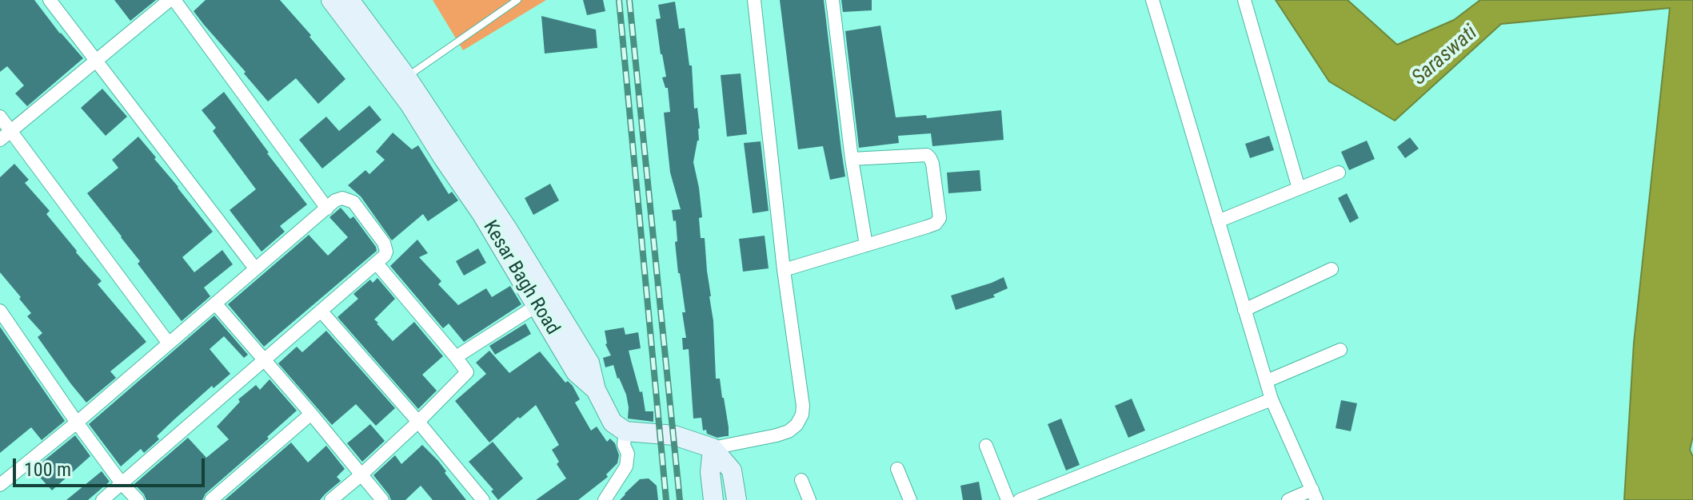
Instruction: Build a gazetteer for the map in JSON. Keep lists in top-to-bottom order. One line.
{"streets":{"main road":["Kesar Bagh Road"]},"water":["Saraswati"],"scale_bar":"100 m"}
